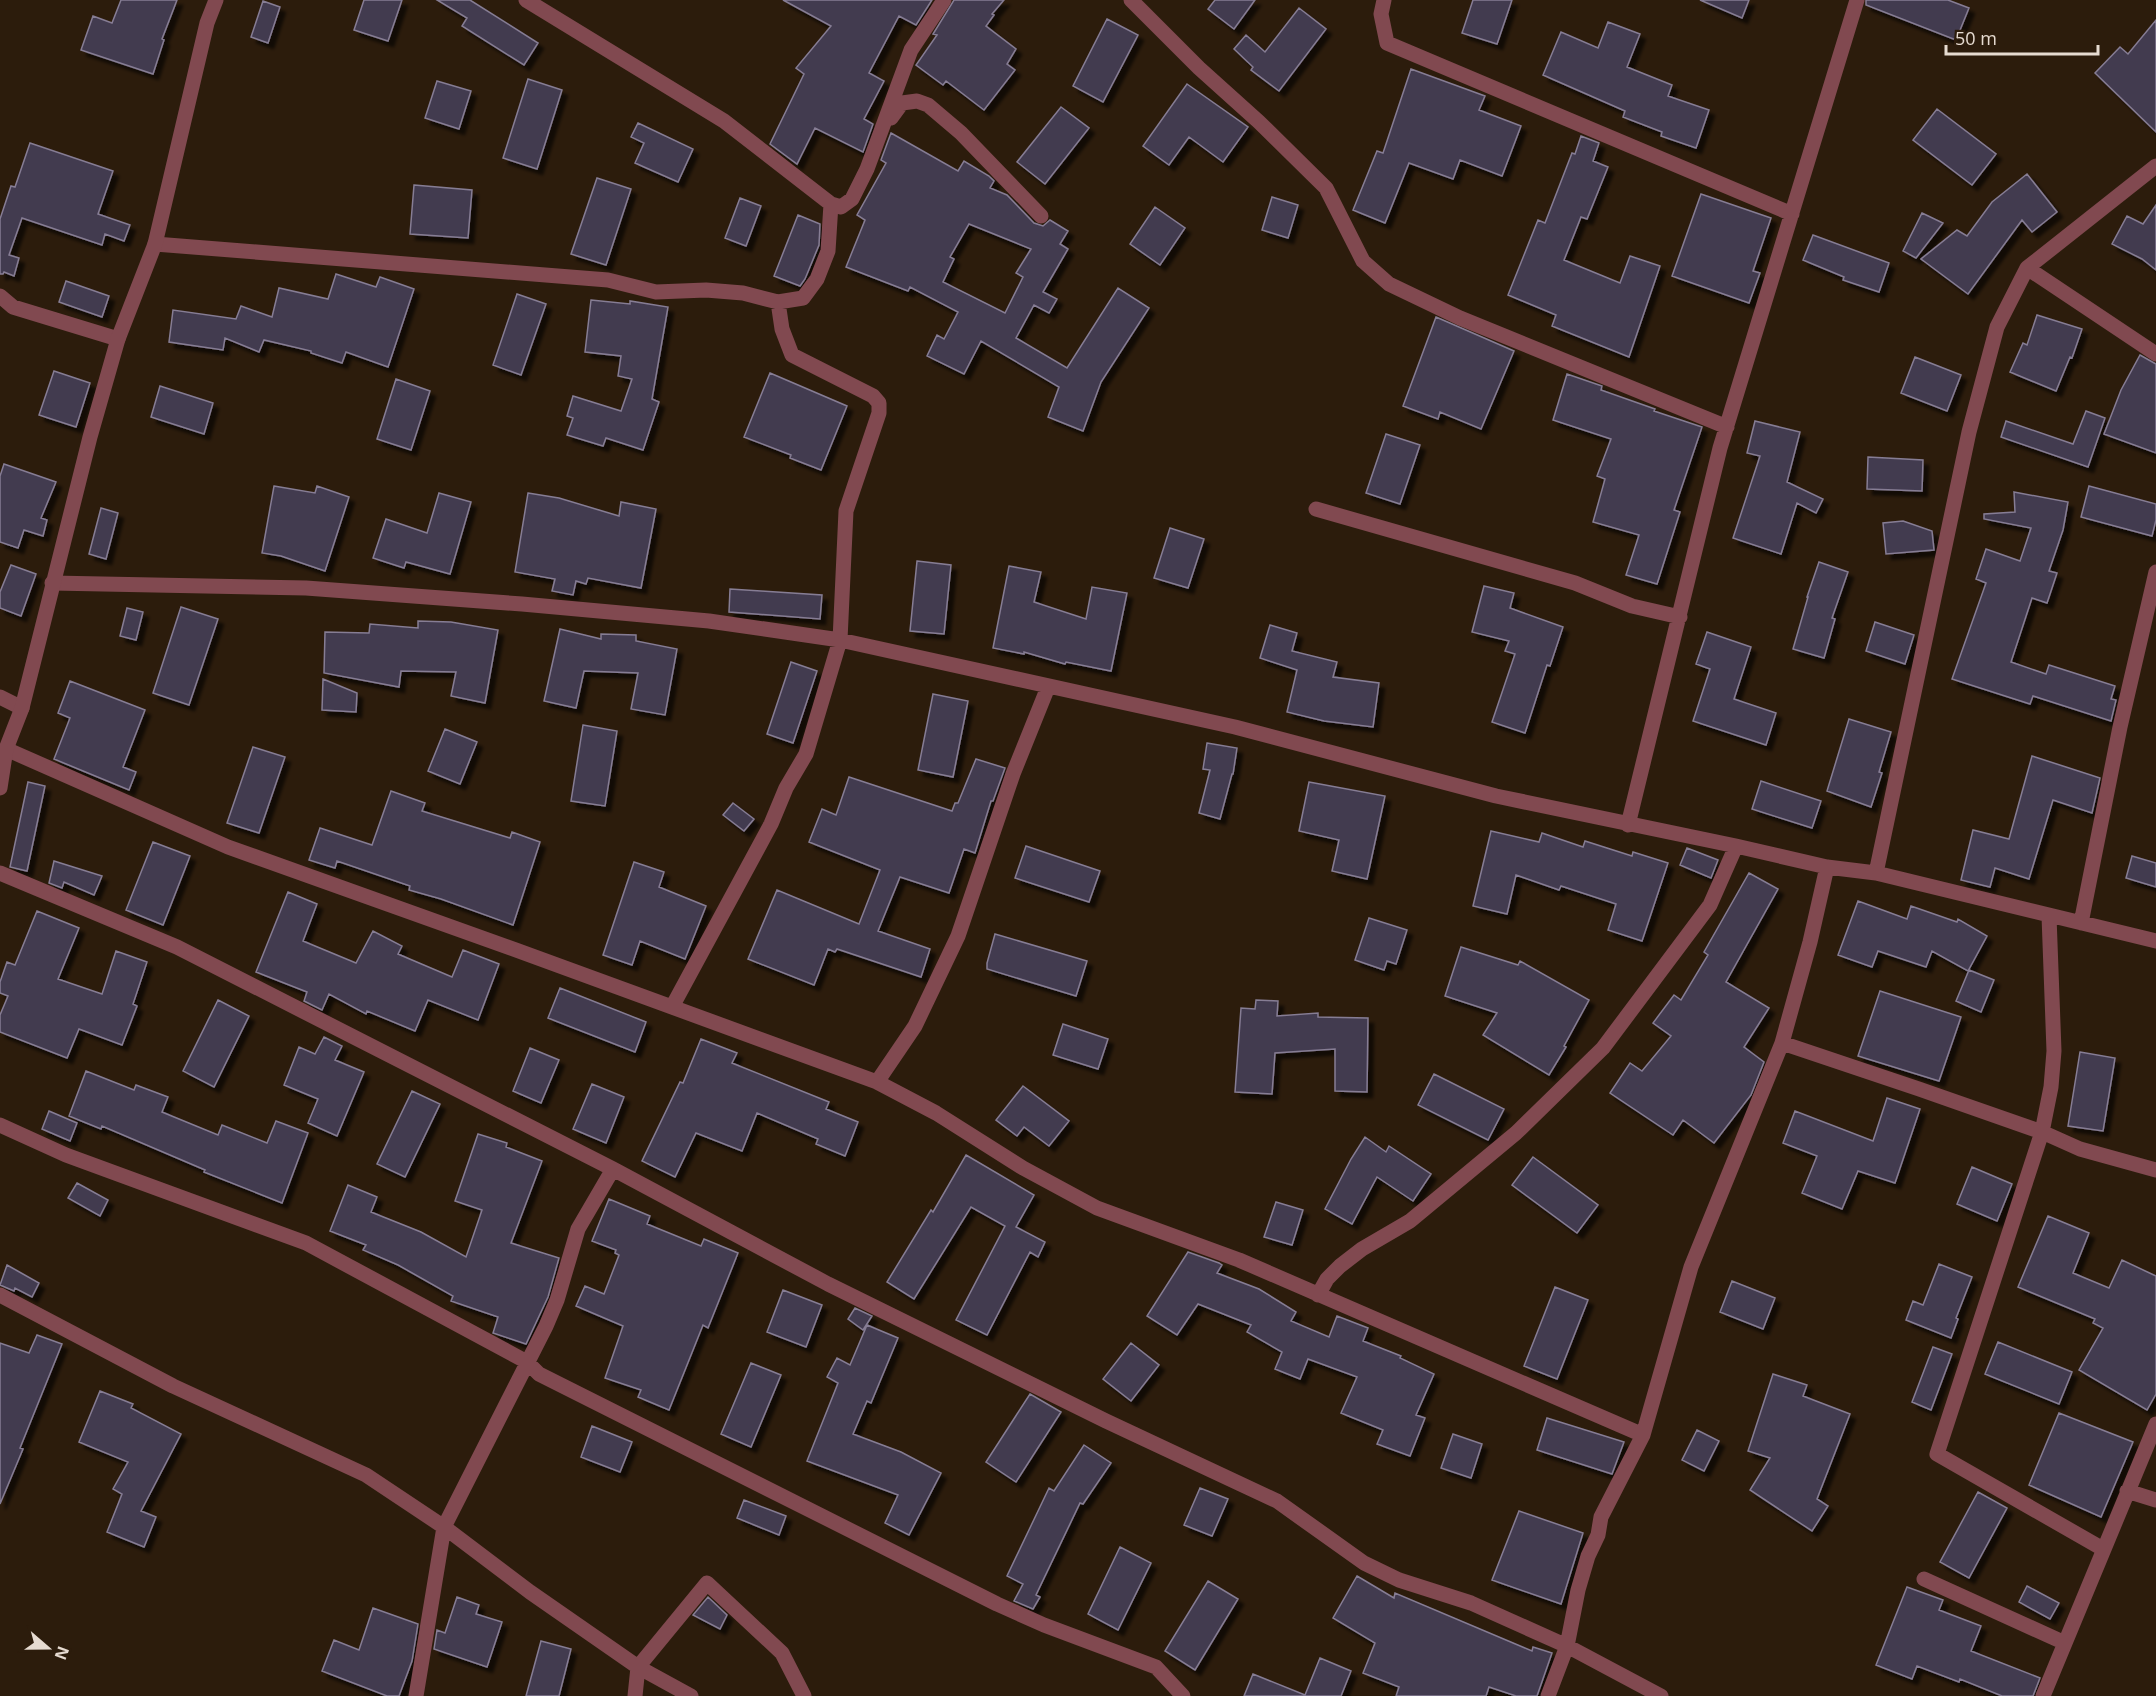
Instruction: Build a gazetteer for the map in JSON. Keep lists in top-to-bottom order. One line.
{"scale_bar":"50 m","north":"right"}
